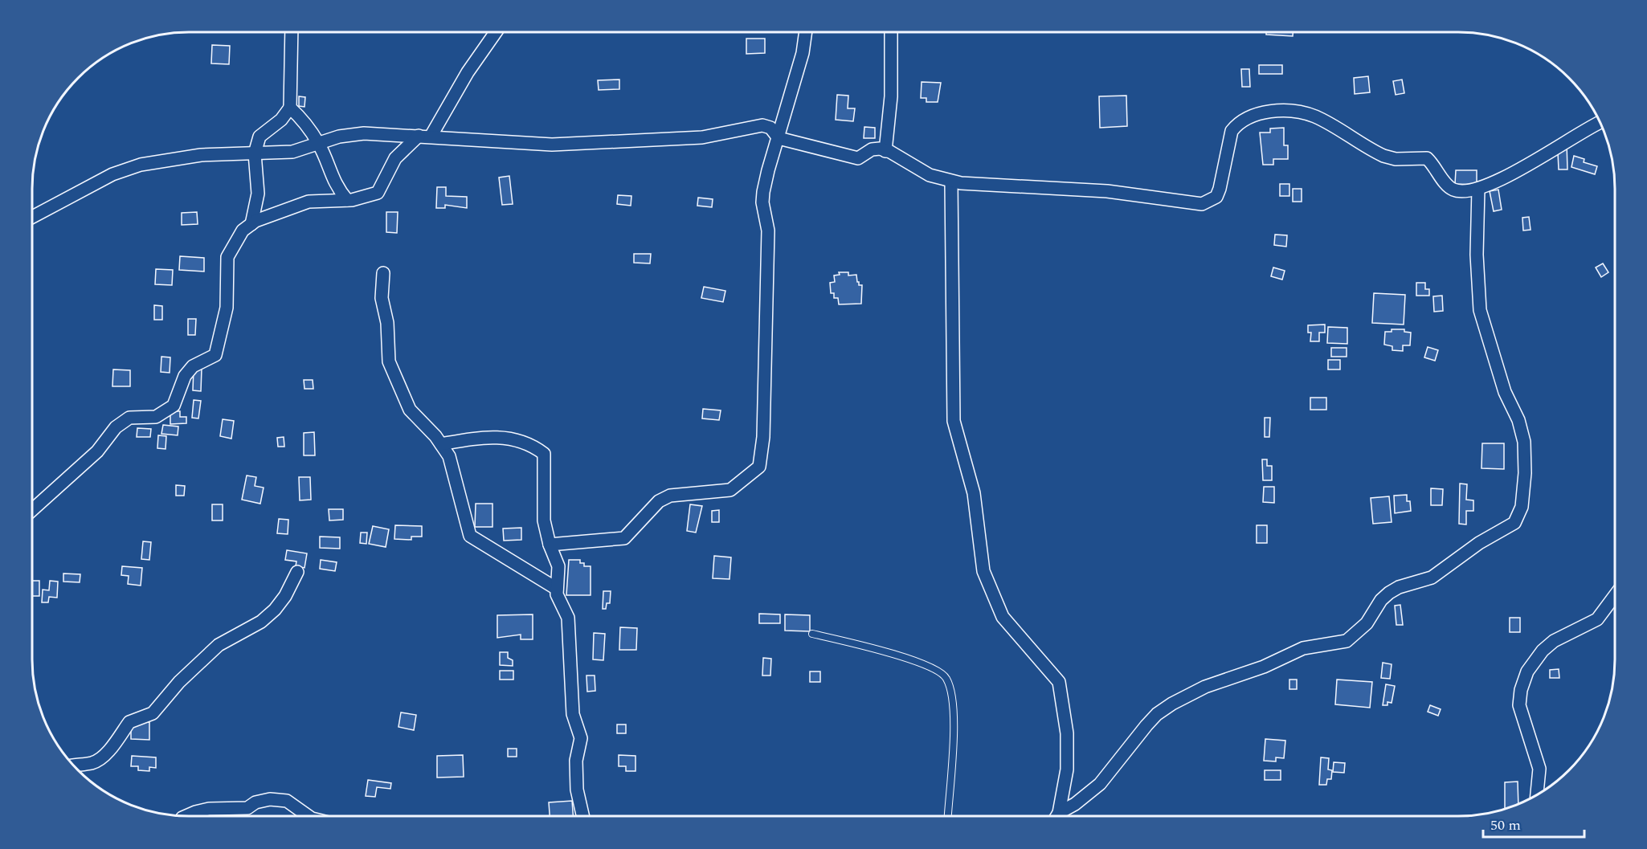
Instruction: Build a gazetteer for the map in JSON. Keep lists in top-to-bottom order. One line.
{"scale_bar":"50 m"}
